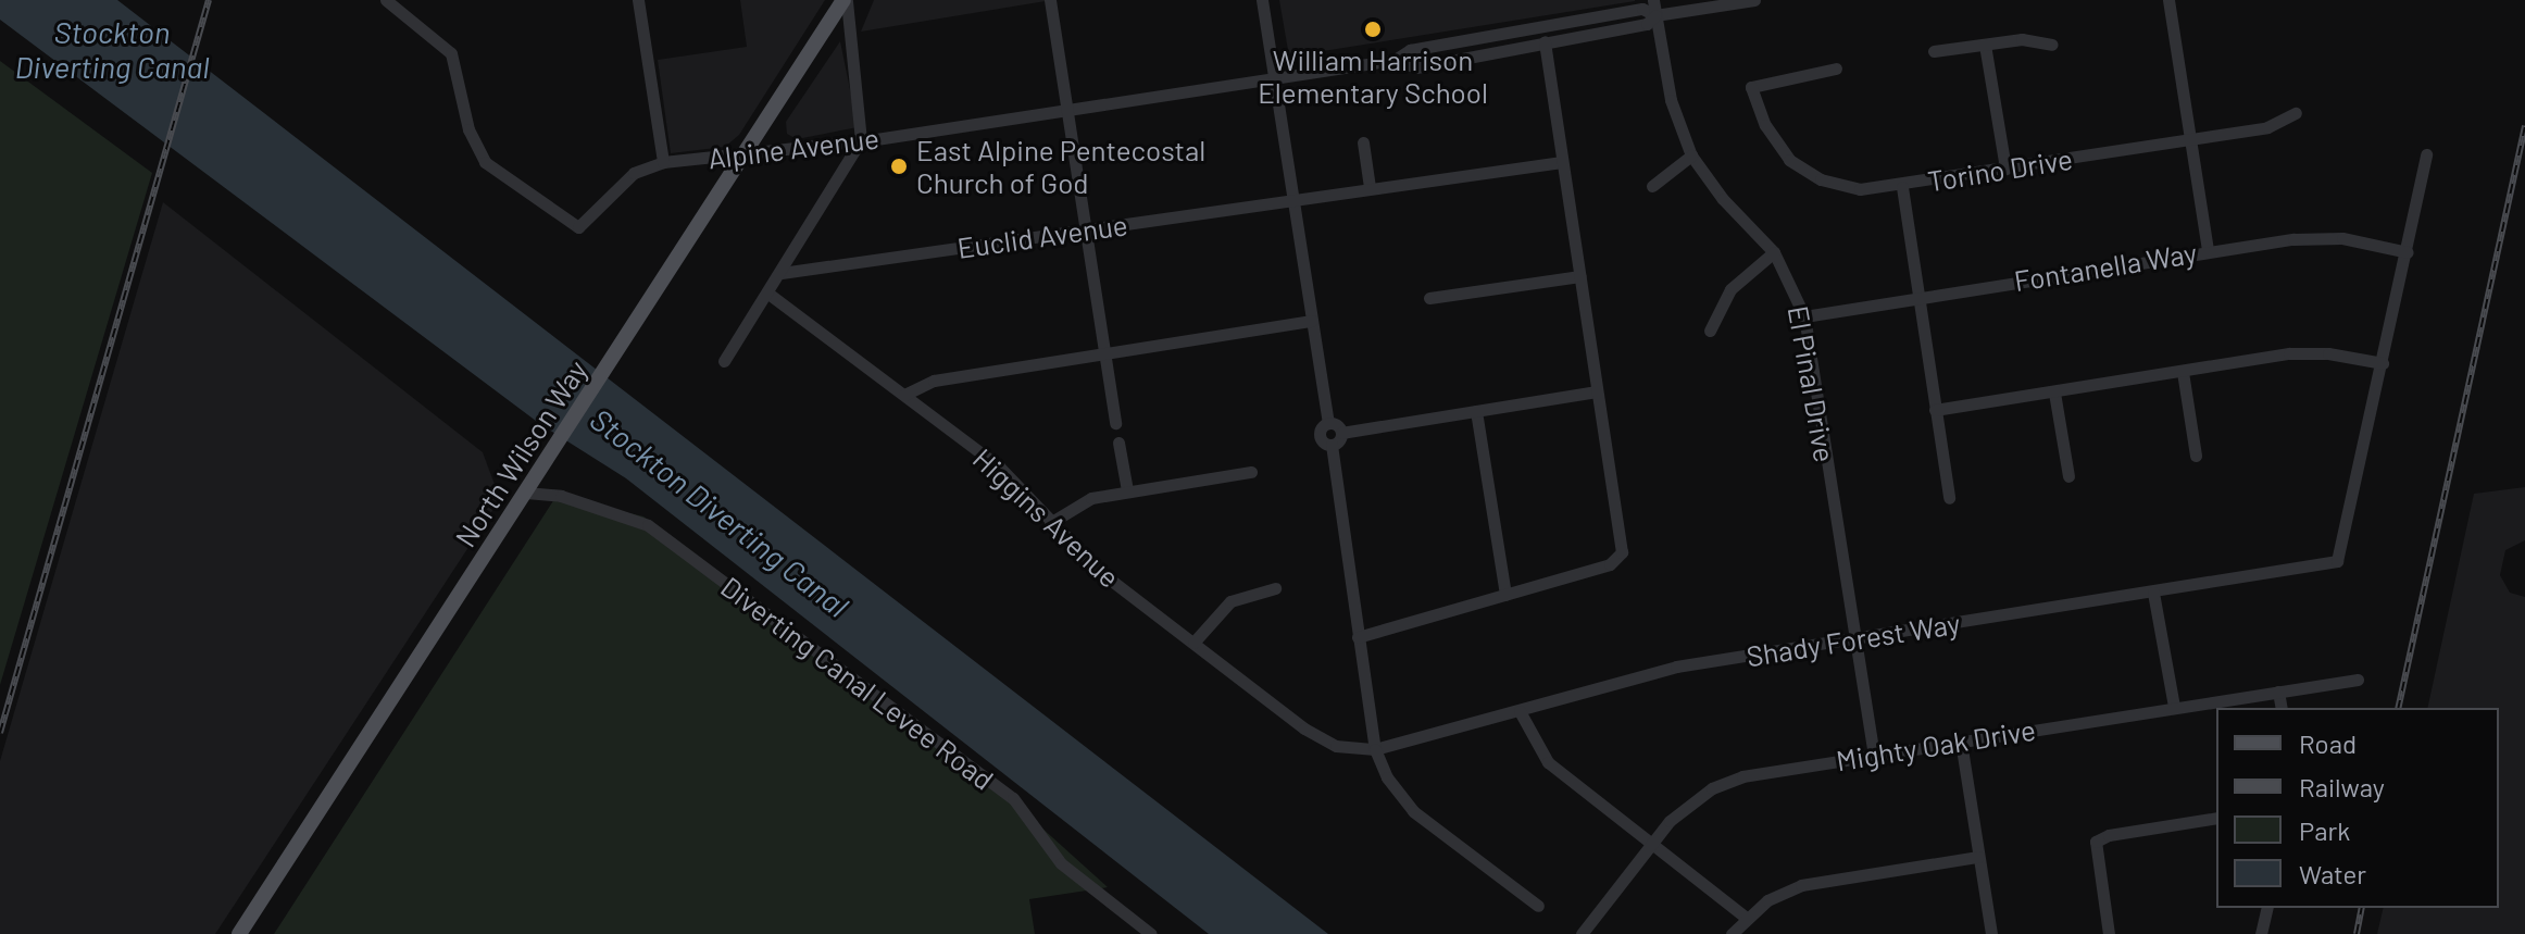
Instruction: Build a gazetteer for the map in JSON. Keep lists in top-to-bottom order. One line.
{"streets":{"main road":["North Wilson Way"],"street":["Alpine Avenue","Torino Drive","Euclid Avenue","Fontanella Way","El Pinal Drive","Higgins Avenue","Shady Forest Way","Diverting Canal Levee Road","Mighty Oak Drive"]},"crossings":[["Alpine Avenue","El Pinal Drive"],["Alpine Avenue","North Wilson Way"],["Fontanella Way","El Pinal Drive"],["El Pinal Drive","Shady Forest Way"],["El Pinal Drive","Mighty Oak Drive"],["North Wilson Way","Diverting Canal Levee Road"],["Higgins Avenue","Shady Forest Way"]],"water":["Stockton Diverting Canal"],"places":["William Harrison Elementary School","East Alpine Pentecostal Church of God"],"legend":["Road","Railway","Park","Water"]}
